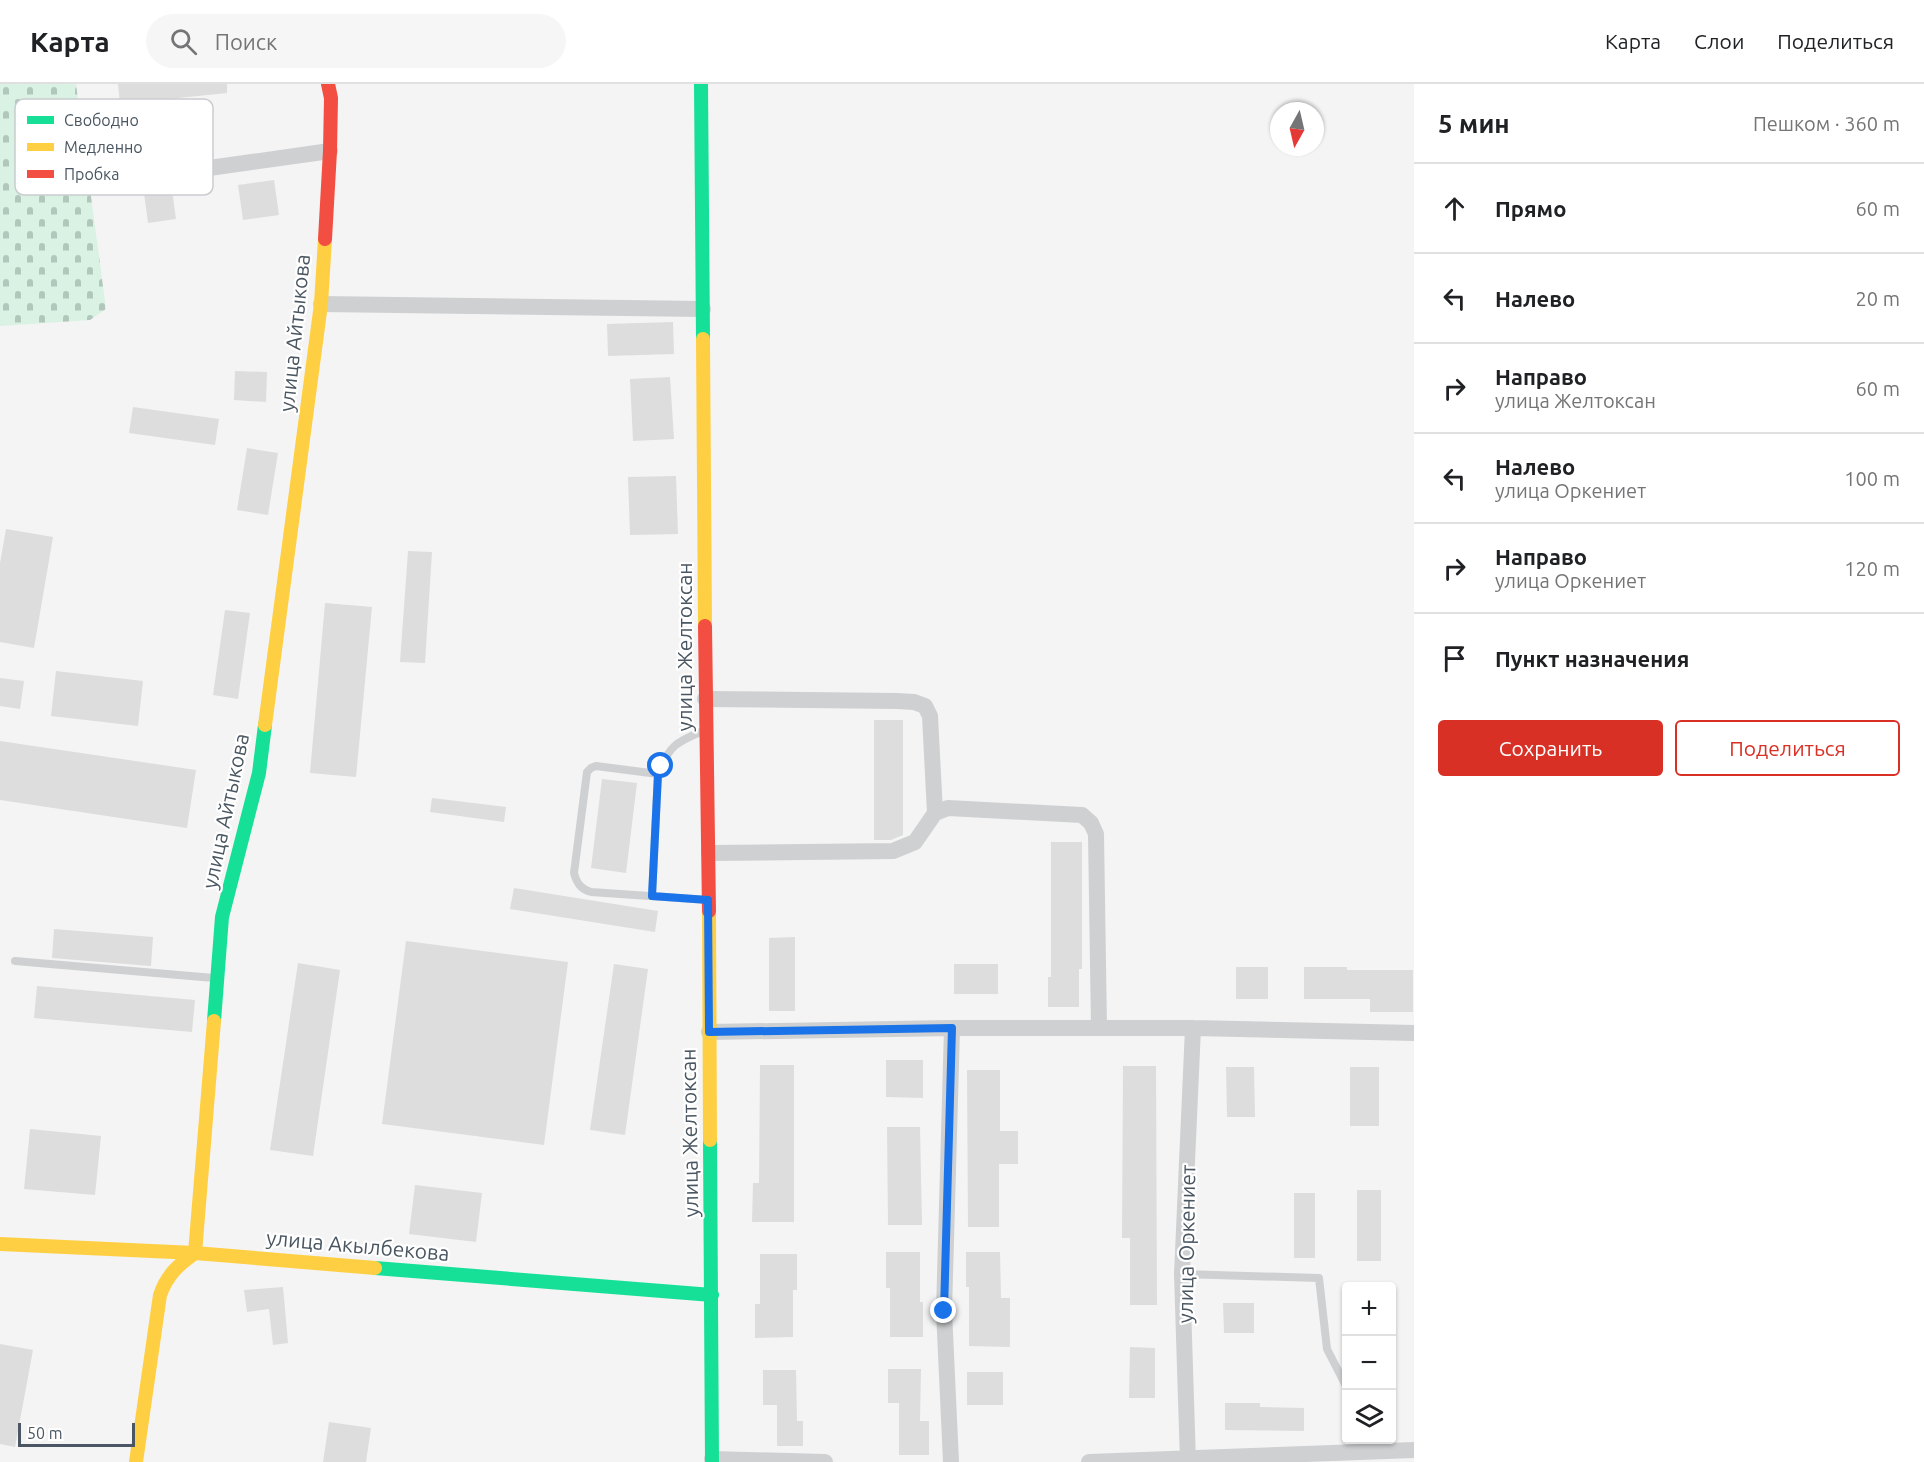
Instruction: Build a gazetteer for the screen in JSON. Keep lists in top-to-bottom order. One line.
{"streets":{"street":["улица Айтыкова","улица Желтоксан","улица Оркениет","улица Акылбекова"]},"crossings":[["улица Айтыкова","улица Акылбекова"],["улица Желтоксан","улица Акылбекова"]],"legend":["Свободно","Медленно","Пробка"],"scale_bar":"50 m","north":"bottom","page":{"header":"Карта","search":"Поиск","nav":["Карта","Слои","Поделиться"],"heading":["5 мин","Пешком · 360 m"],"list":[["Прямо","60 m"],["Налево","20 m"],["Направо","улица Желтоксан","60 m"],["Налево","улица Оркениет","100 m"],["Направо","улица Оркениет","120 m"],"Пункт назначения"],"buttons":["Сохранить","Поделиться"],"map_buttons":["+","−"],"scale":"50 m"}}
